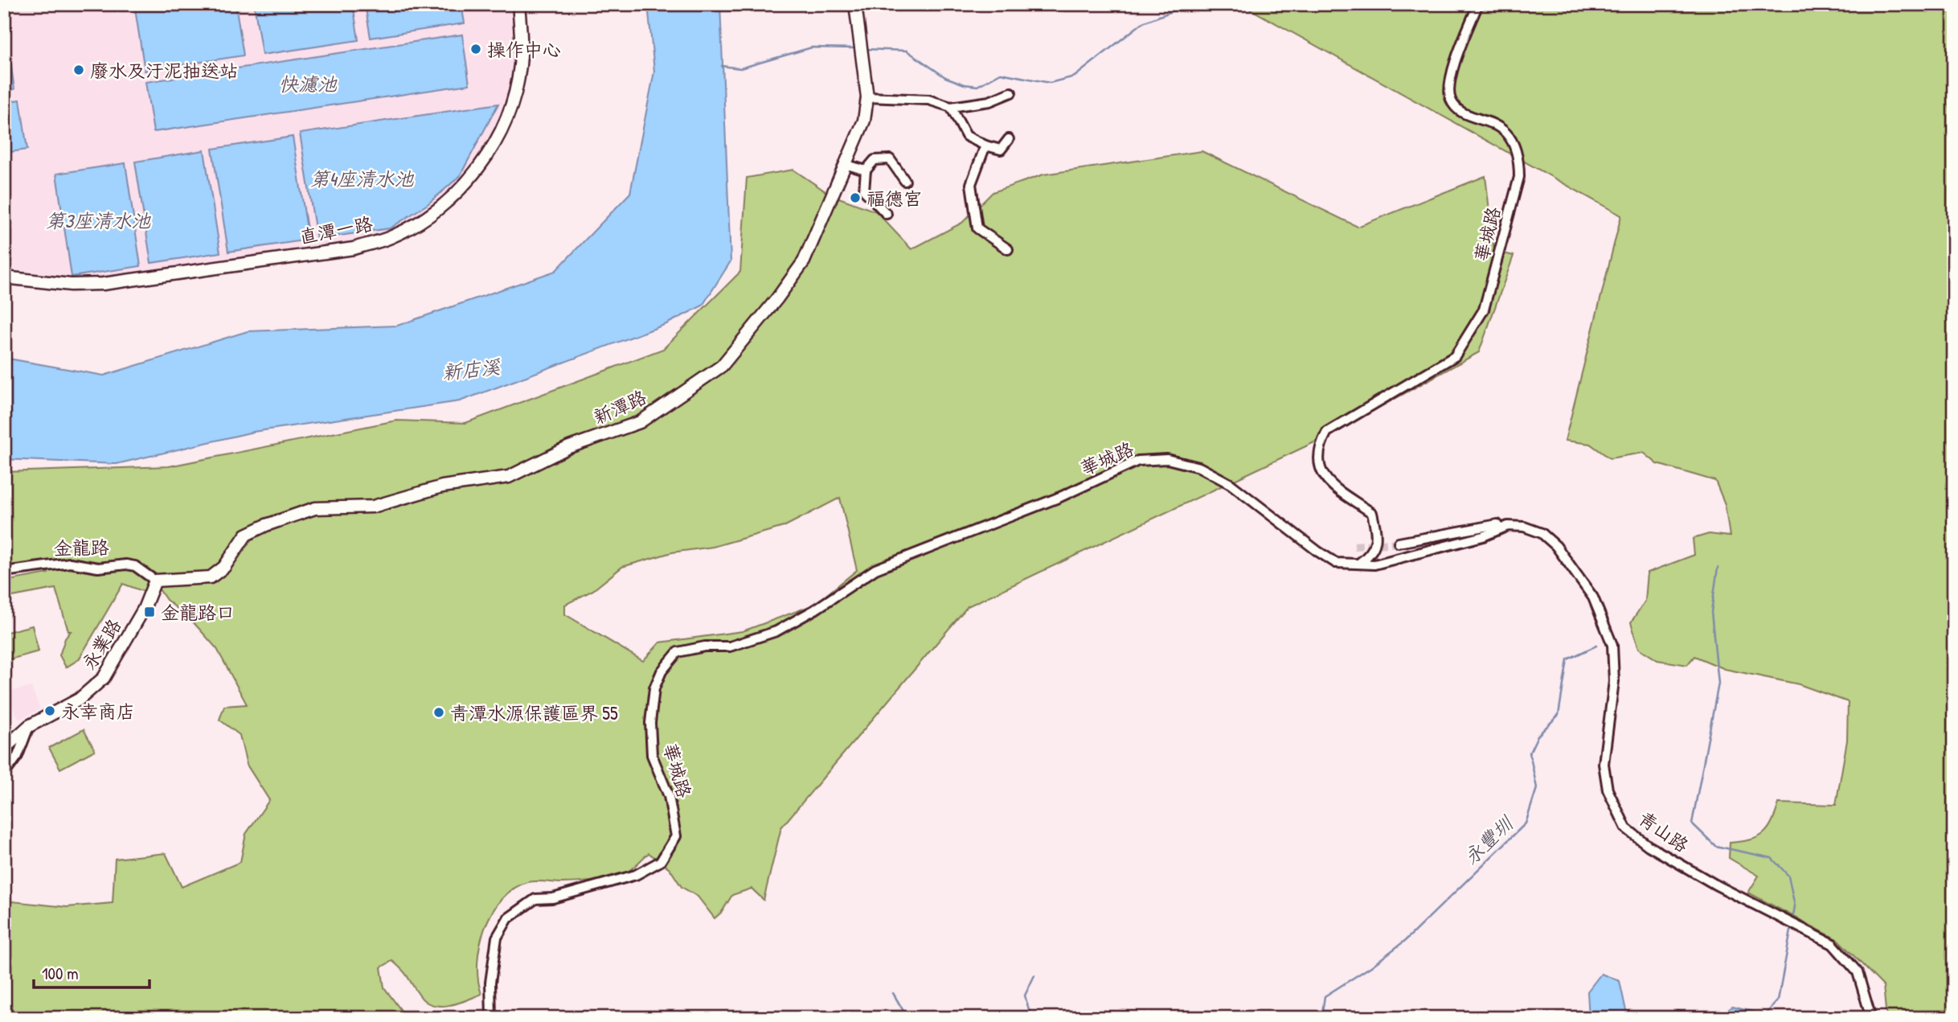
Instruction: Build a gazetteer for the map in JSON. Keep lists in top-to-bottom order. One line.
{"streets":{"street":["直潭一路","華城路","新潭路","金龍路","永業路","青山路"]},"crossings":[["華城路","青山路"],["新潭路","金龍路"],["新潭路","永業路"],["金龍路","永業路"]],"water":["快濾池","第4座清水池","第3座清水池","新店溪","永豐圳"],"places":{"other":["操作中心","廢水及汙泥抽送站","福德宮","永幸商店","青潭水源保護區界 55"],"transit":["金龍路口"]},"scale_bar":"100 m"}
